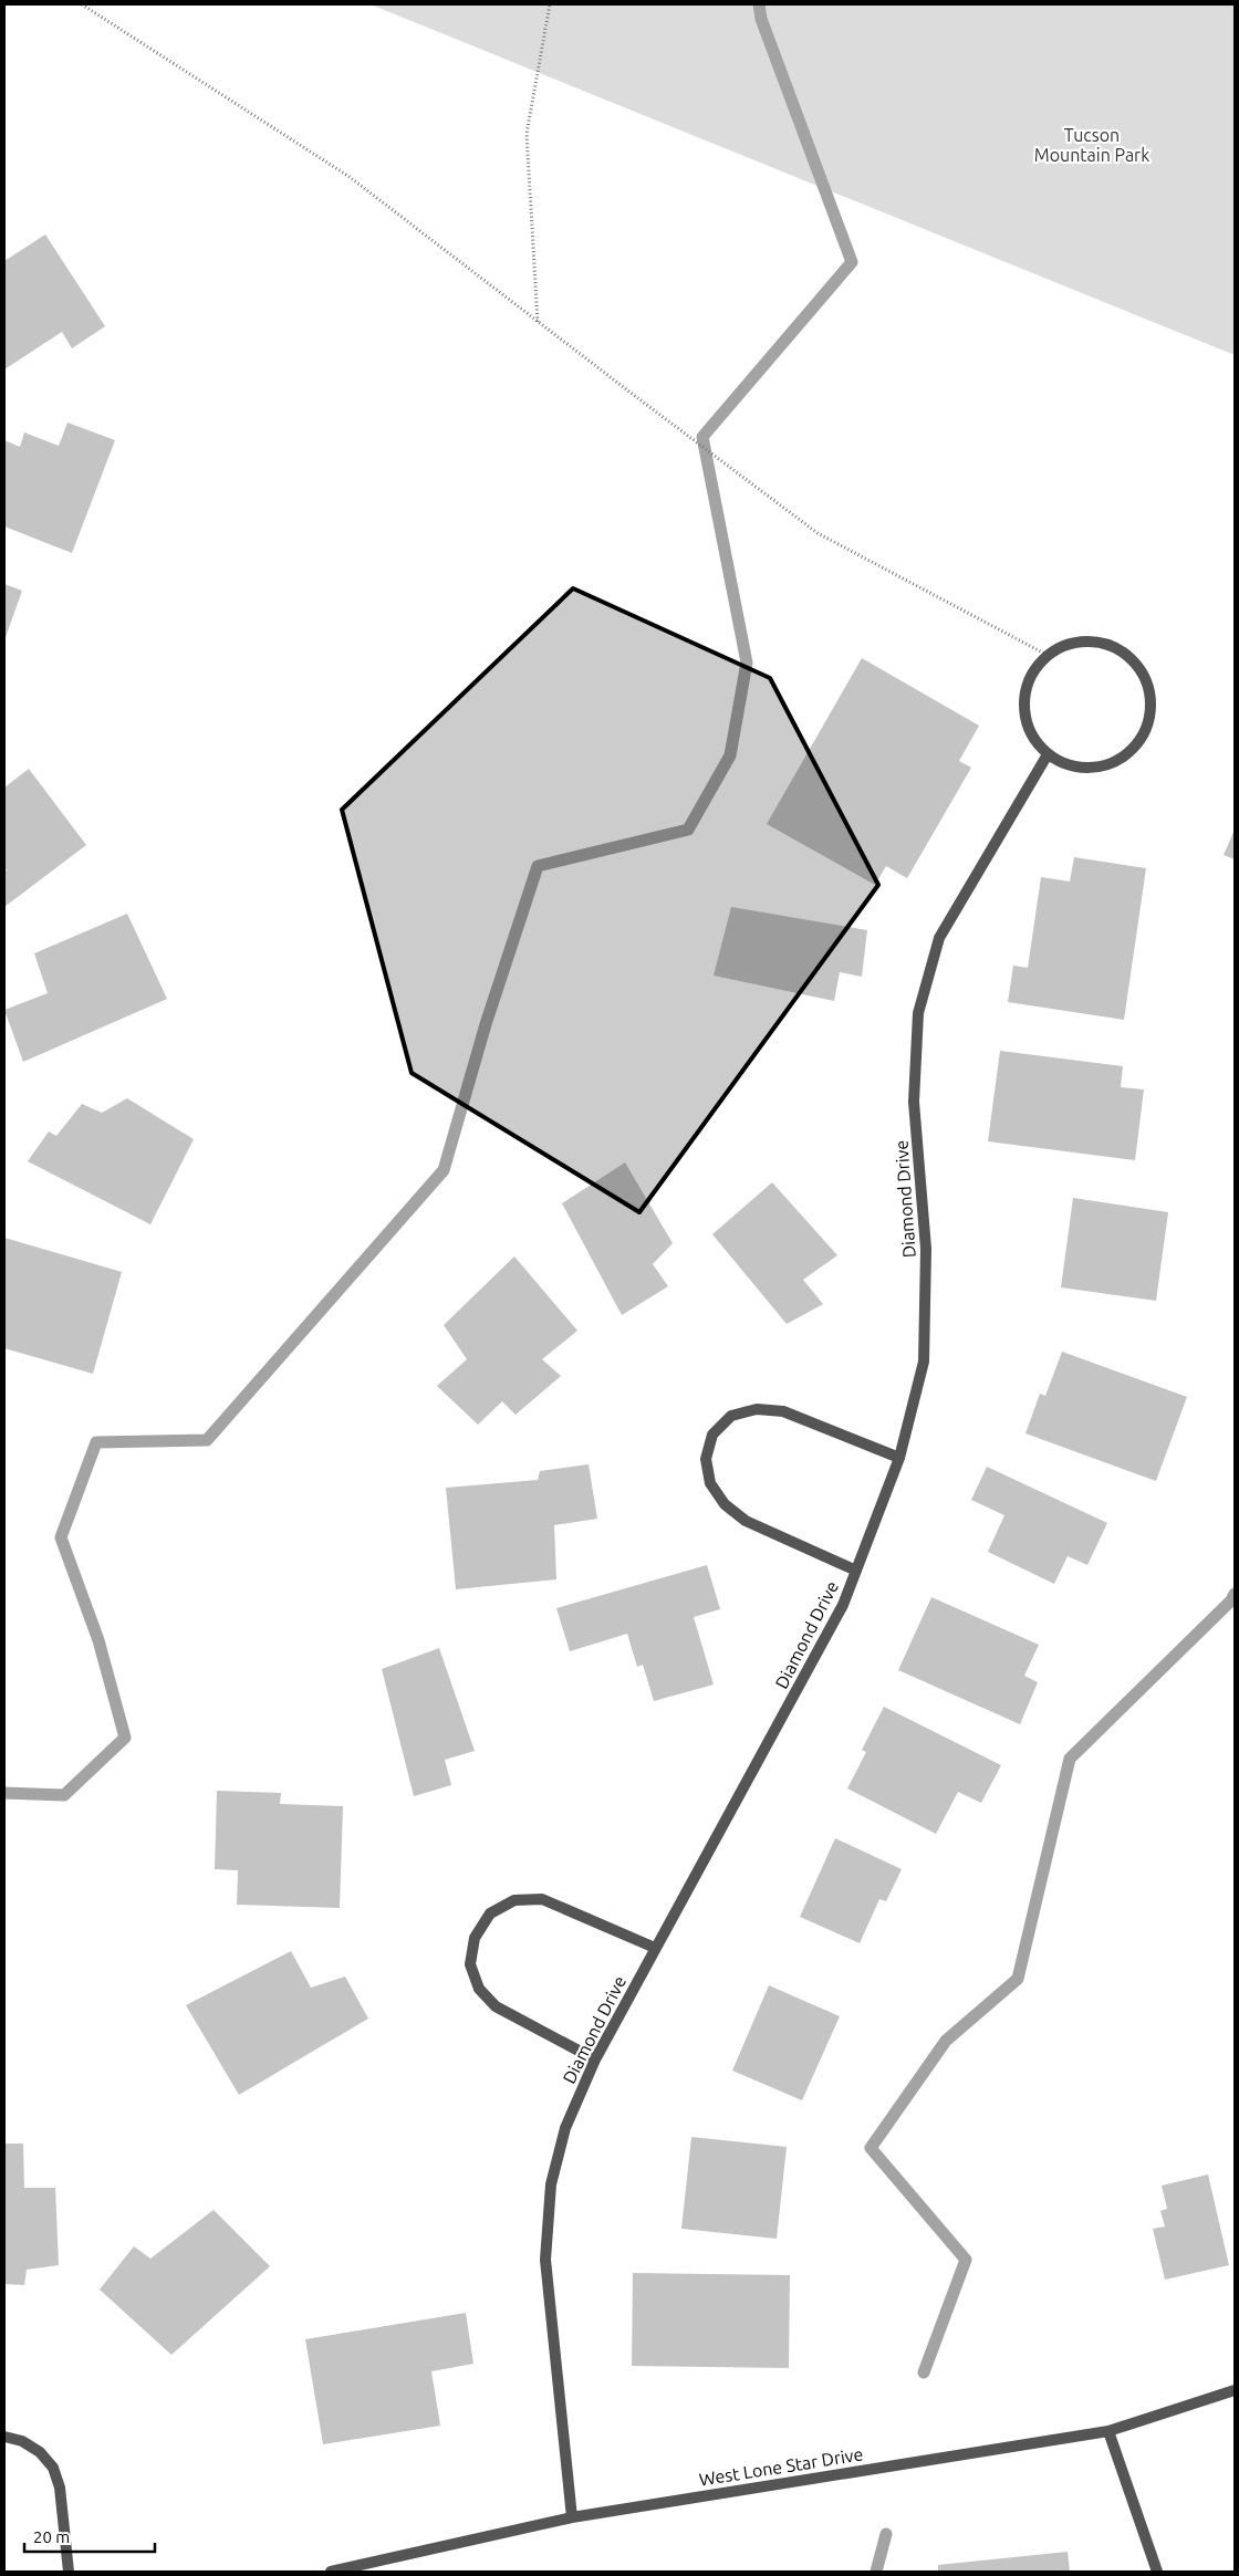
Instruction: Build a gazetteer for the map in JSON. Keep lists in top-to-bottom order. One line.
{"streets":{"street":["Diamond Drive","West Lone Star Drive"]},"crossings":[["Diamond Drive","West Lone Star Drive"]],"parks":["Tucson Mountain Park"],"scale_bar":"20 m"}
